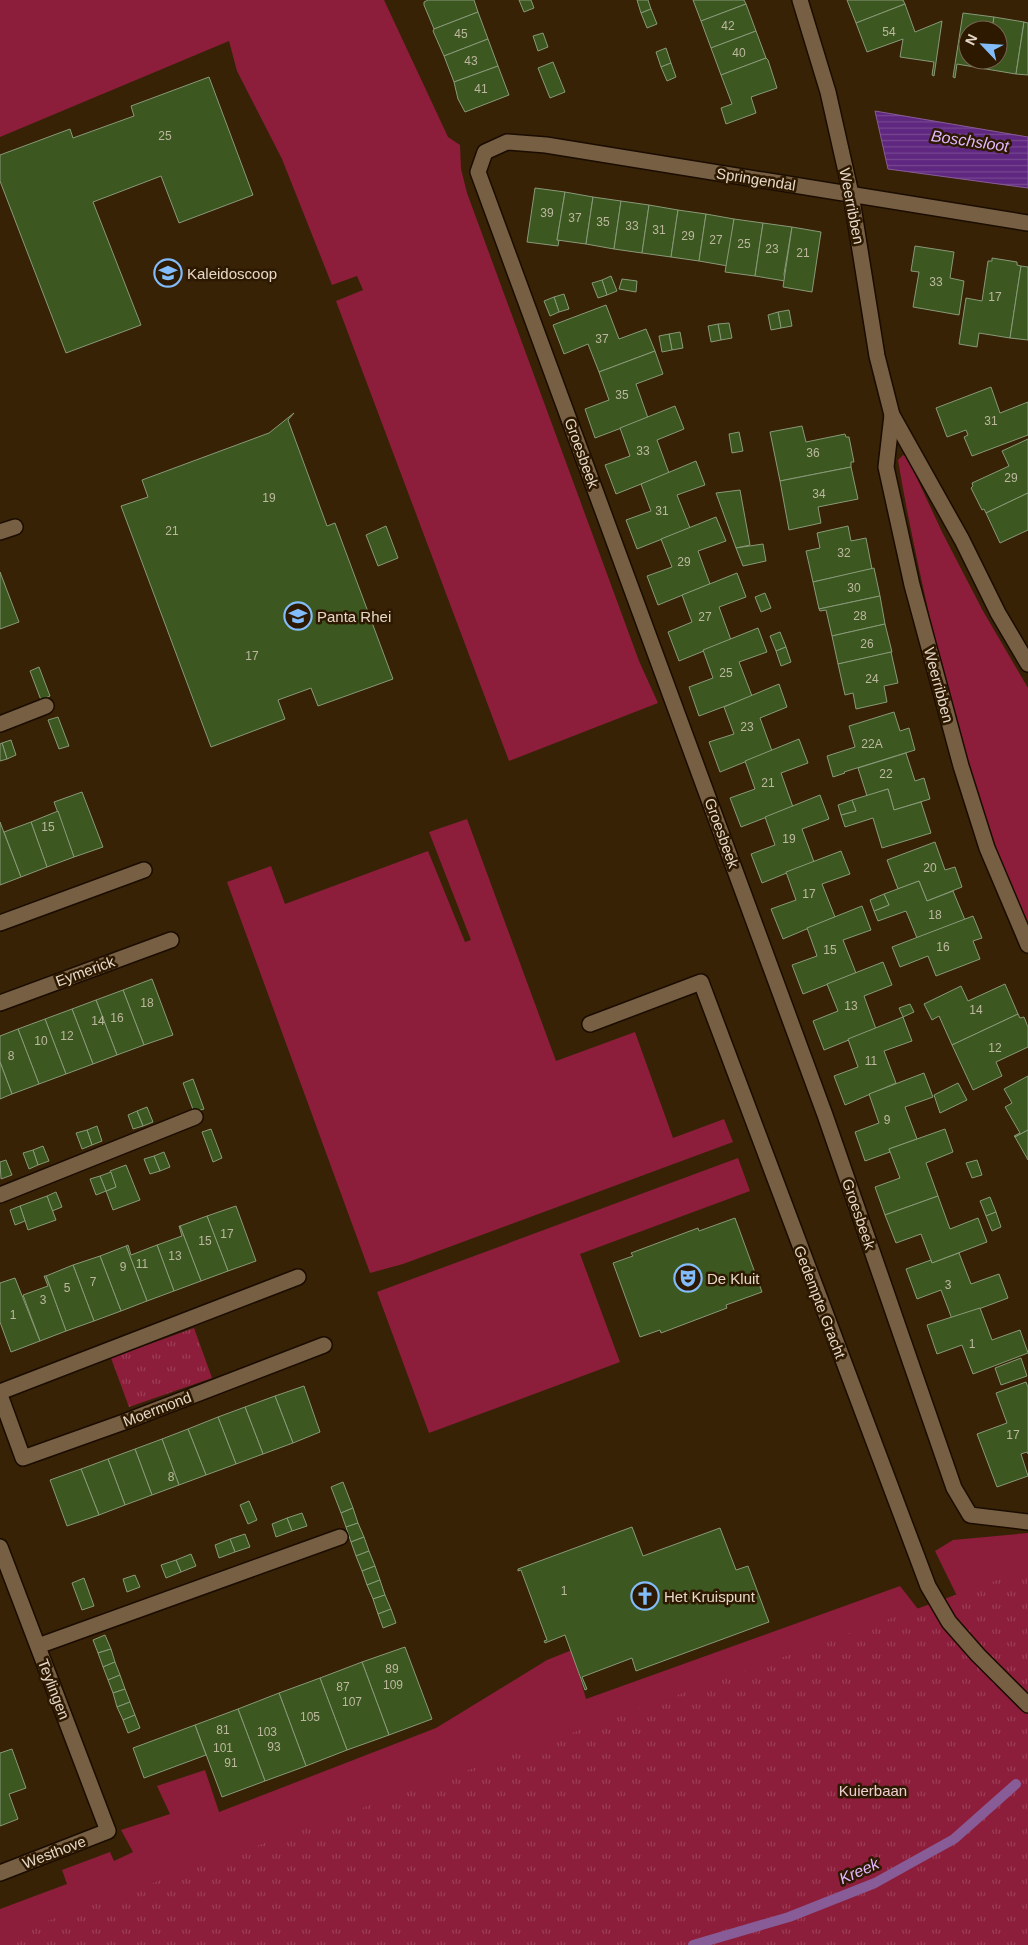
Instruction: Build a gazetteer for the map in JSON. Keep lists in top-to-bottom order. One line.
{"streets":{"street":["Springendal","Weerribben","Groesbeek","Eymerick","Gedempte Gracht","Moermond","Teylingen","Westhove"]},"crossings":[["Springendal","Weerribben"],["Springendal","Groesbeek"],["Teylingen","Westhove"]],"water":["Boschsloot","Kreek"],"parks":["Kuierbaan"],"places":{"school or university":["Kaleidoscoop","Panta Rhei"],"theatre":["De Kluit"],"church":["Het Kruispunt"]},"house_numbers":["42","54","45","40","43","41","25","39","37","35","33","31","29","27","25","23","21","33","17","37","35","31","33","36","29","34","19","31","21","32","29","30","28","27","26","17","25","24","23","22A","22","21","15","19","20","17","18","16","15","18","13","14","16","14","12","10","12","8","11","9","17","15","13","11","9","7","3","5","3","1","1","17","8","1","89","109","87","107","105","81","103","93","101","91"],"north":"top left"}
